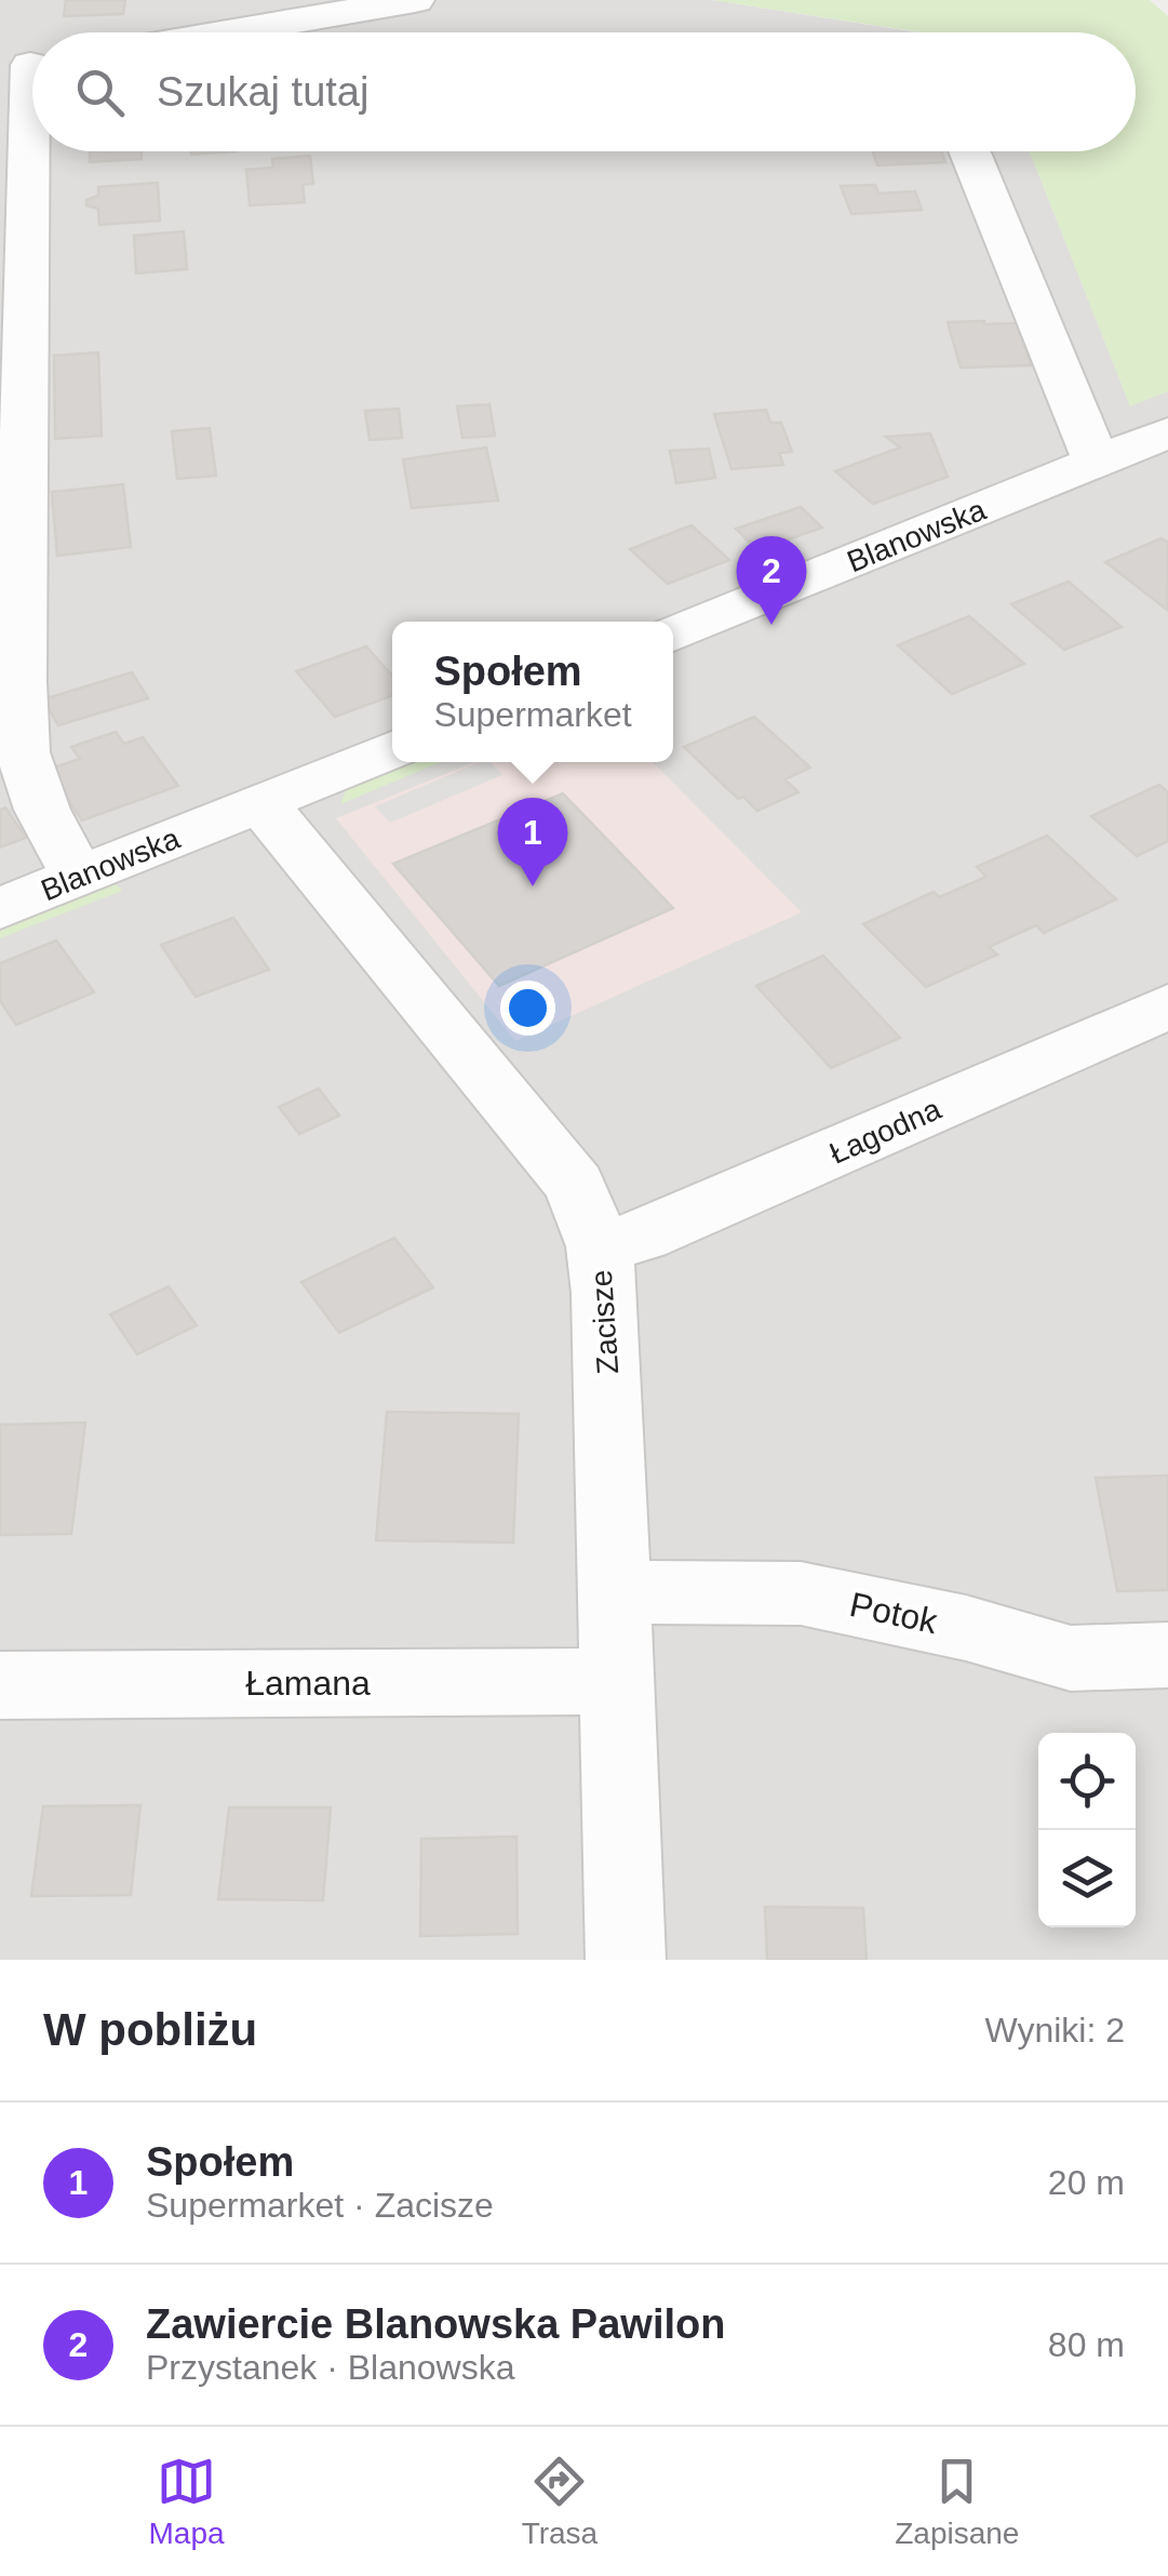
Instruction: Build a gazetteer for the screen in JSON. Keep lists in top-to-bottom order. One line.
{"streets":{"street":["Blanowska","Łagodna","Zacisze","Potok","Łamana"]},"crossings":[["Blanowska","Zacisze"],["Łagodna","Zacisze"],["Zacisze","Potok"],["Zacisze","Łamana"]],"page":{"search":"Szukaj tutaj","pins":["2","1"],"popup":["Społem","Supermarket"],"heading":["W pobliżu","Wyniki: 2"],"list":[{"mark":"1","name":"Społem","note":"Supermarket · Zacisze","value":"20 m"},{"mark":"2","name":"Zawiercie Blanowska Pawilon","note":"Przystanek · Blanowska","value":"80 m"}],"nav":["Mapa","Trasa","Zapisane"]}}
